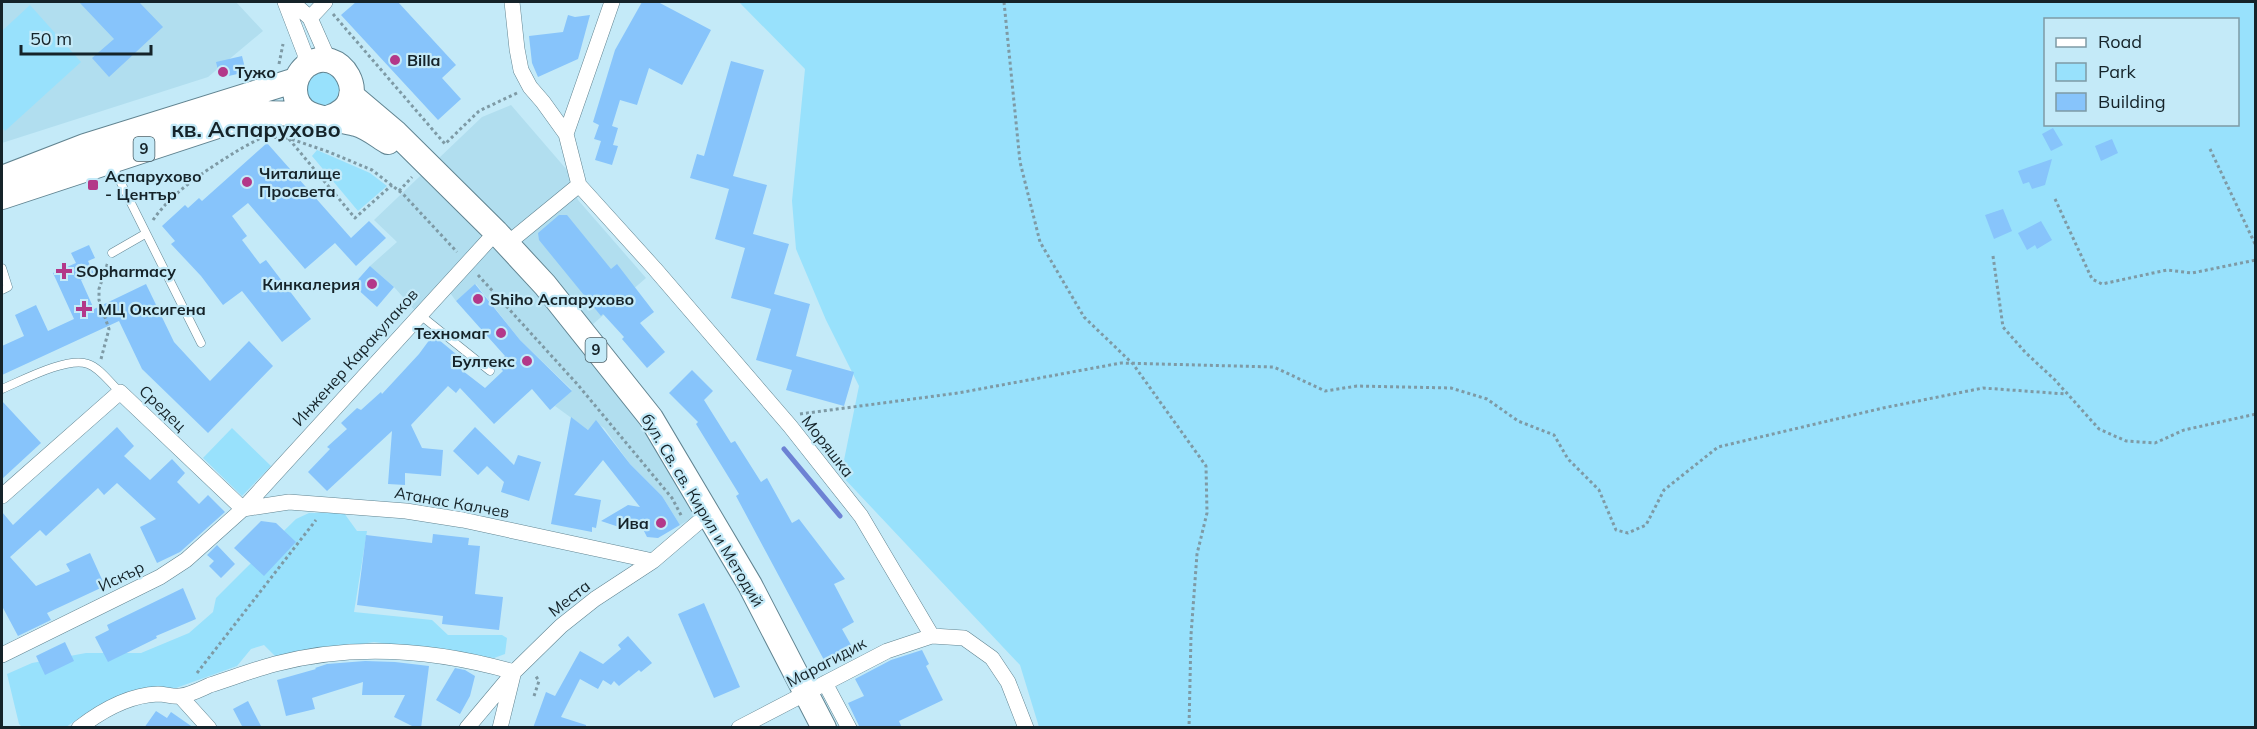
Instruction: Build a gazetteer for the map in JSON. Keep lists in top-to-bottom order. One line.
{"streets":{"main road":["9","бул. Св. св. Кирил и Методий"],"street":["Инженер Каракулаков","Средец","Моряшка","Атанас Калчев","Искър","Места","Марагидик"]},"crossings":[["9","бул. Св. св. Кирил и Методий"],["Инженер Каракулаков","Средец"],["Инженер Каракулаков","Моряшка"],["Инженер Каракулаков","Атанас Калчев"],["Инженер Каракулаков","бул. Св. св. Кирил и Методий"],["Инженер Каракулаков","Искър"],["Средец","Атанас Калчев"],["Средец","Искър"],["Моряшка","Марагидик"],["Атанас Калчев","Искър"],["Атанас Калчев","Места"],["бул. Св. св. Кирил и Методий","Места"],["бул. Св. св. Кирил и Методий","Марагидик"]],"districts":["кв. Аспарухово"],"places":{"other":["Billa","Тужо","Читалище Просвета","Кинкалерия","Shiho Аспарухово","Техномаг","Бултекс","Ива"],"transit":["Аспарухово - Център"],"health":["SOpharmacy","МЦ Оксигена"]},"legend":["Road","Park","Building"],"scale_bar":"50 m"}
